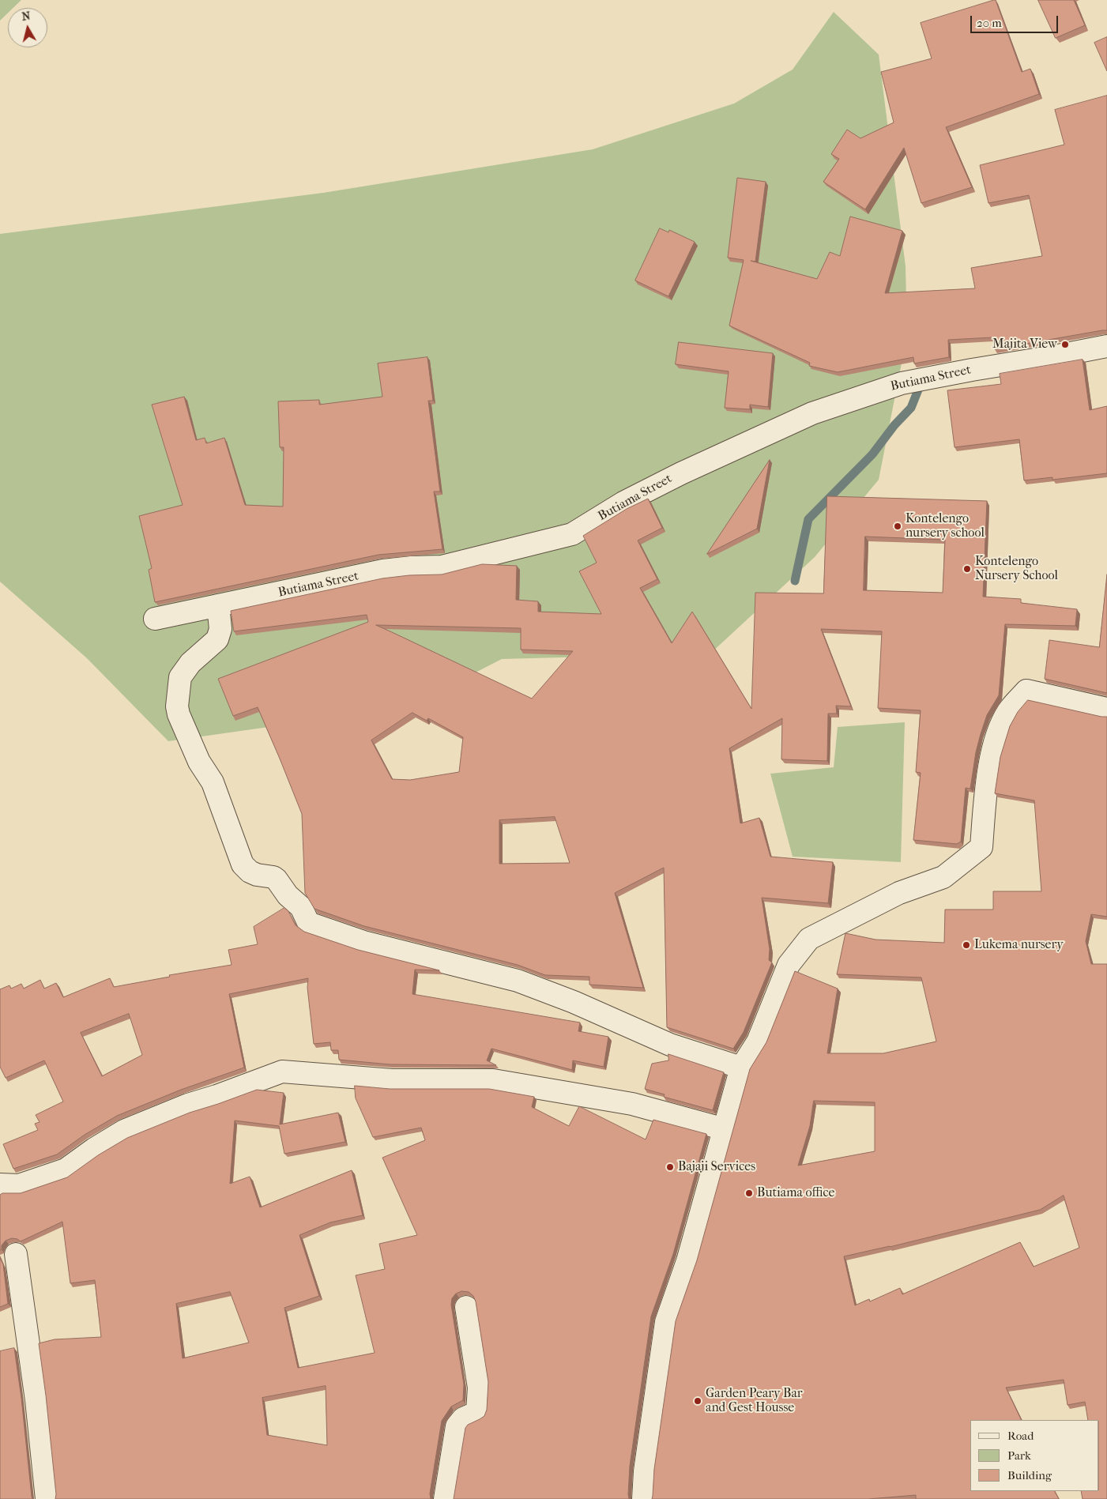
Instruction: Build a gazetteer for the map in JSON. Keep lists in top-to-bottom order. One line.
{"streets":{"street":["Butiama Street"]},"places":["Majita View","Kontelengo nursery school","Kontelengo Nursery School","Lukema nursery","Bajaji Services","Butiama office","Garden Peary Bar and Gest Housse"],"legend":["Road","Park","Building"],"scale_bar":"20 m","north":"top"}
